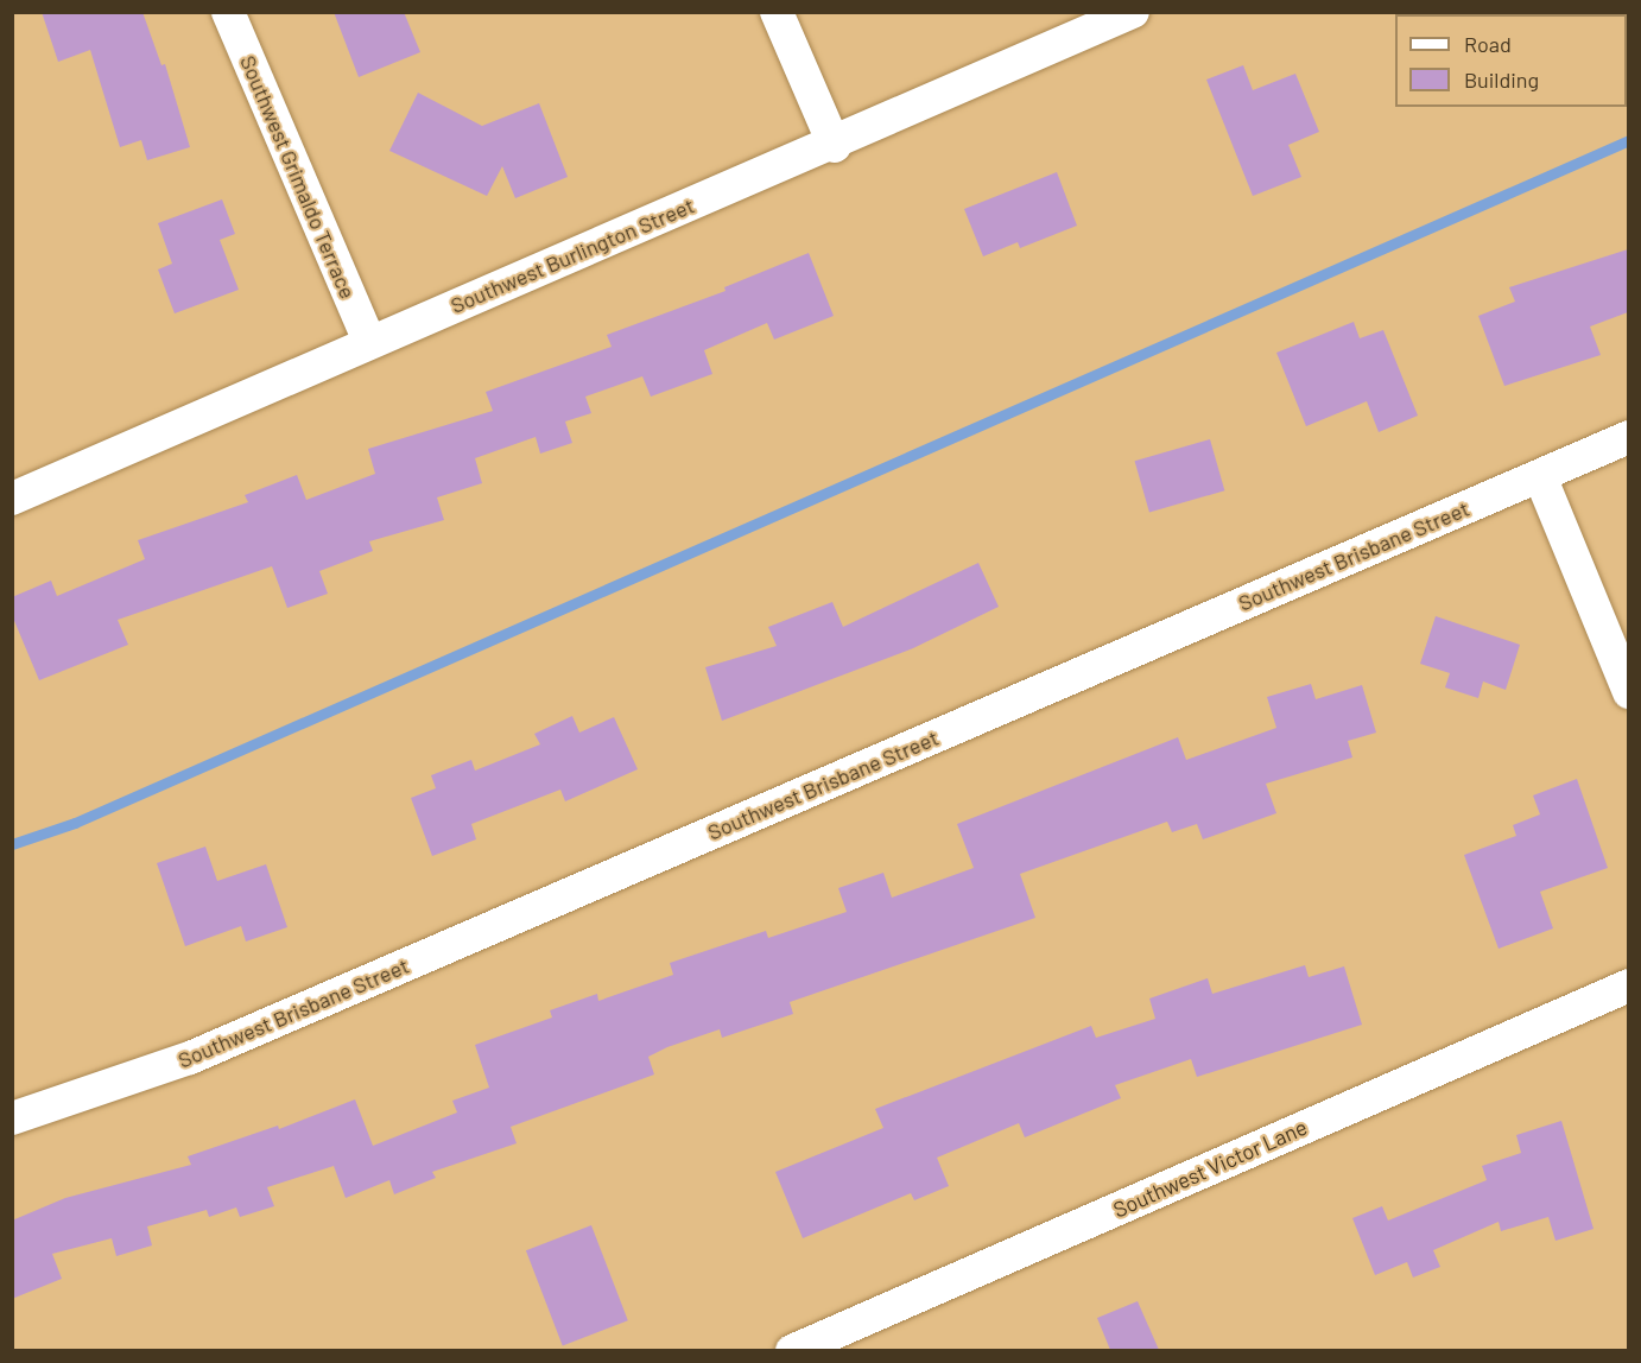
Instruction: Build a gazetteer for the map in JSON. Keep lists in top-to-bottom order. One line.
{"streets":{"street":["Southwest Grimaldo Terrace","Southwest Burlington Street","Southwest Brisbane Street","Southwest Victor Lane"]},"crossings":[["Southwest Grimaldo Terrace","Southwest Burlington Street"]],"legend":["Road","Building"]}
